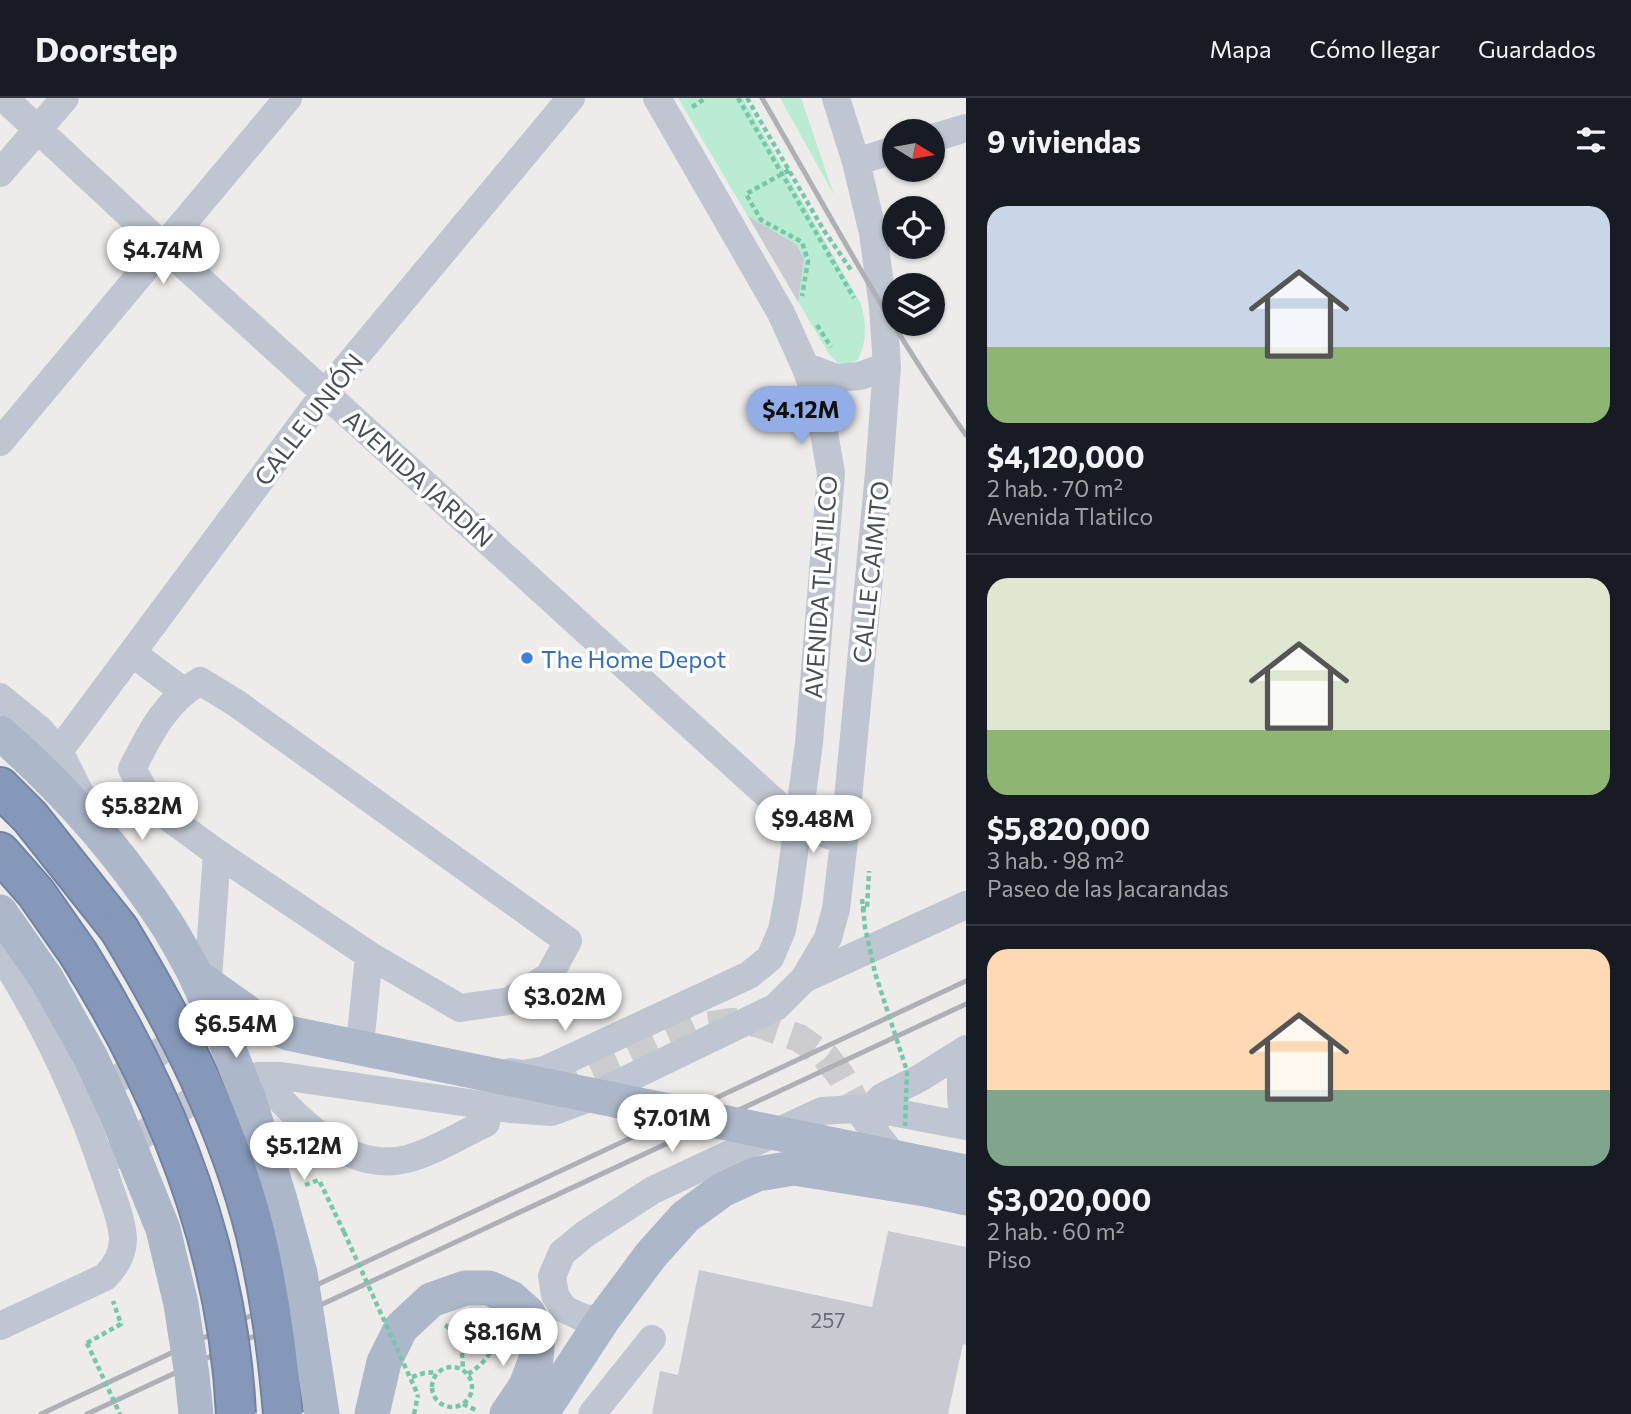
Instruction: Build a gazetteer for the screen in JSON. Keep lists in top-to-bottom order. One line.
{"streets":{"street":["CALLE UNIÓN","AVENIDA JARDÍN","CALLE CAIMITO","AVENIDA TLATILCO"]},"crossings":[["CALLE UNIÓN","AVENIDA JARDÍN"],["AVENIDA JARDÍN","CALLE CAIMITO"],["AVENIDA JARDÍN","AVENIDA TLATILCO"]],"places":["The Home Depot"],"house_numbers":["257"],"north":"right","page":{"header":"Doorstep","nav":["Mapa","Cómo llegar","Guardados"],"heading":"9 viviendas","list":[{"name":"$4,120,000","note":"2 hab. · 70 m² · Avenida Tlatilco"},{"name":"$5,820,000","note":"3 hab. · 98 m² · Paseo de las Jacarandas"},{"name":"$3,020,000","note":"2 hab. · 60 m² · Piso"}],"price":["$4.74M","$4.12M","$5.82M","$9.48M","$3.02M","$6.54M","$7.01M","$5.12M","$8.16M"]}}
